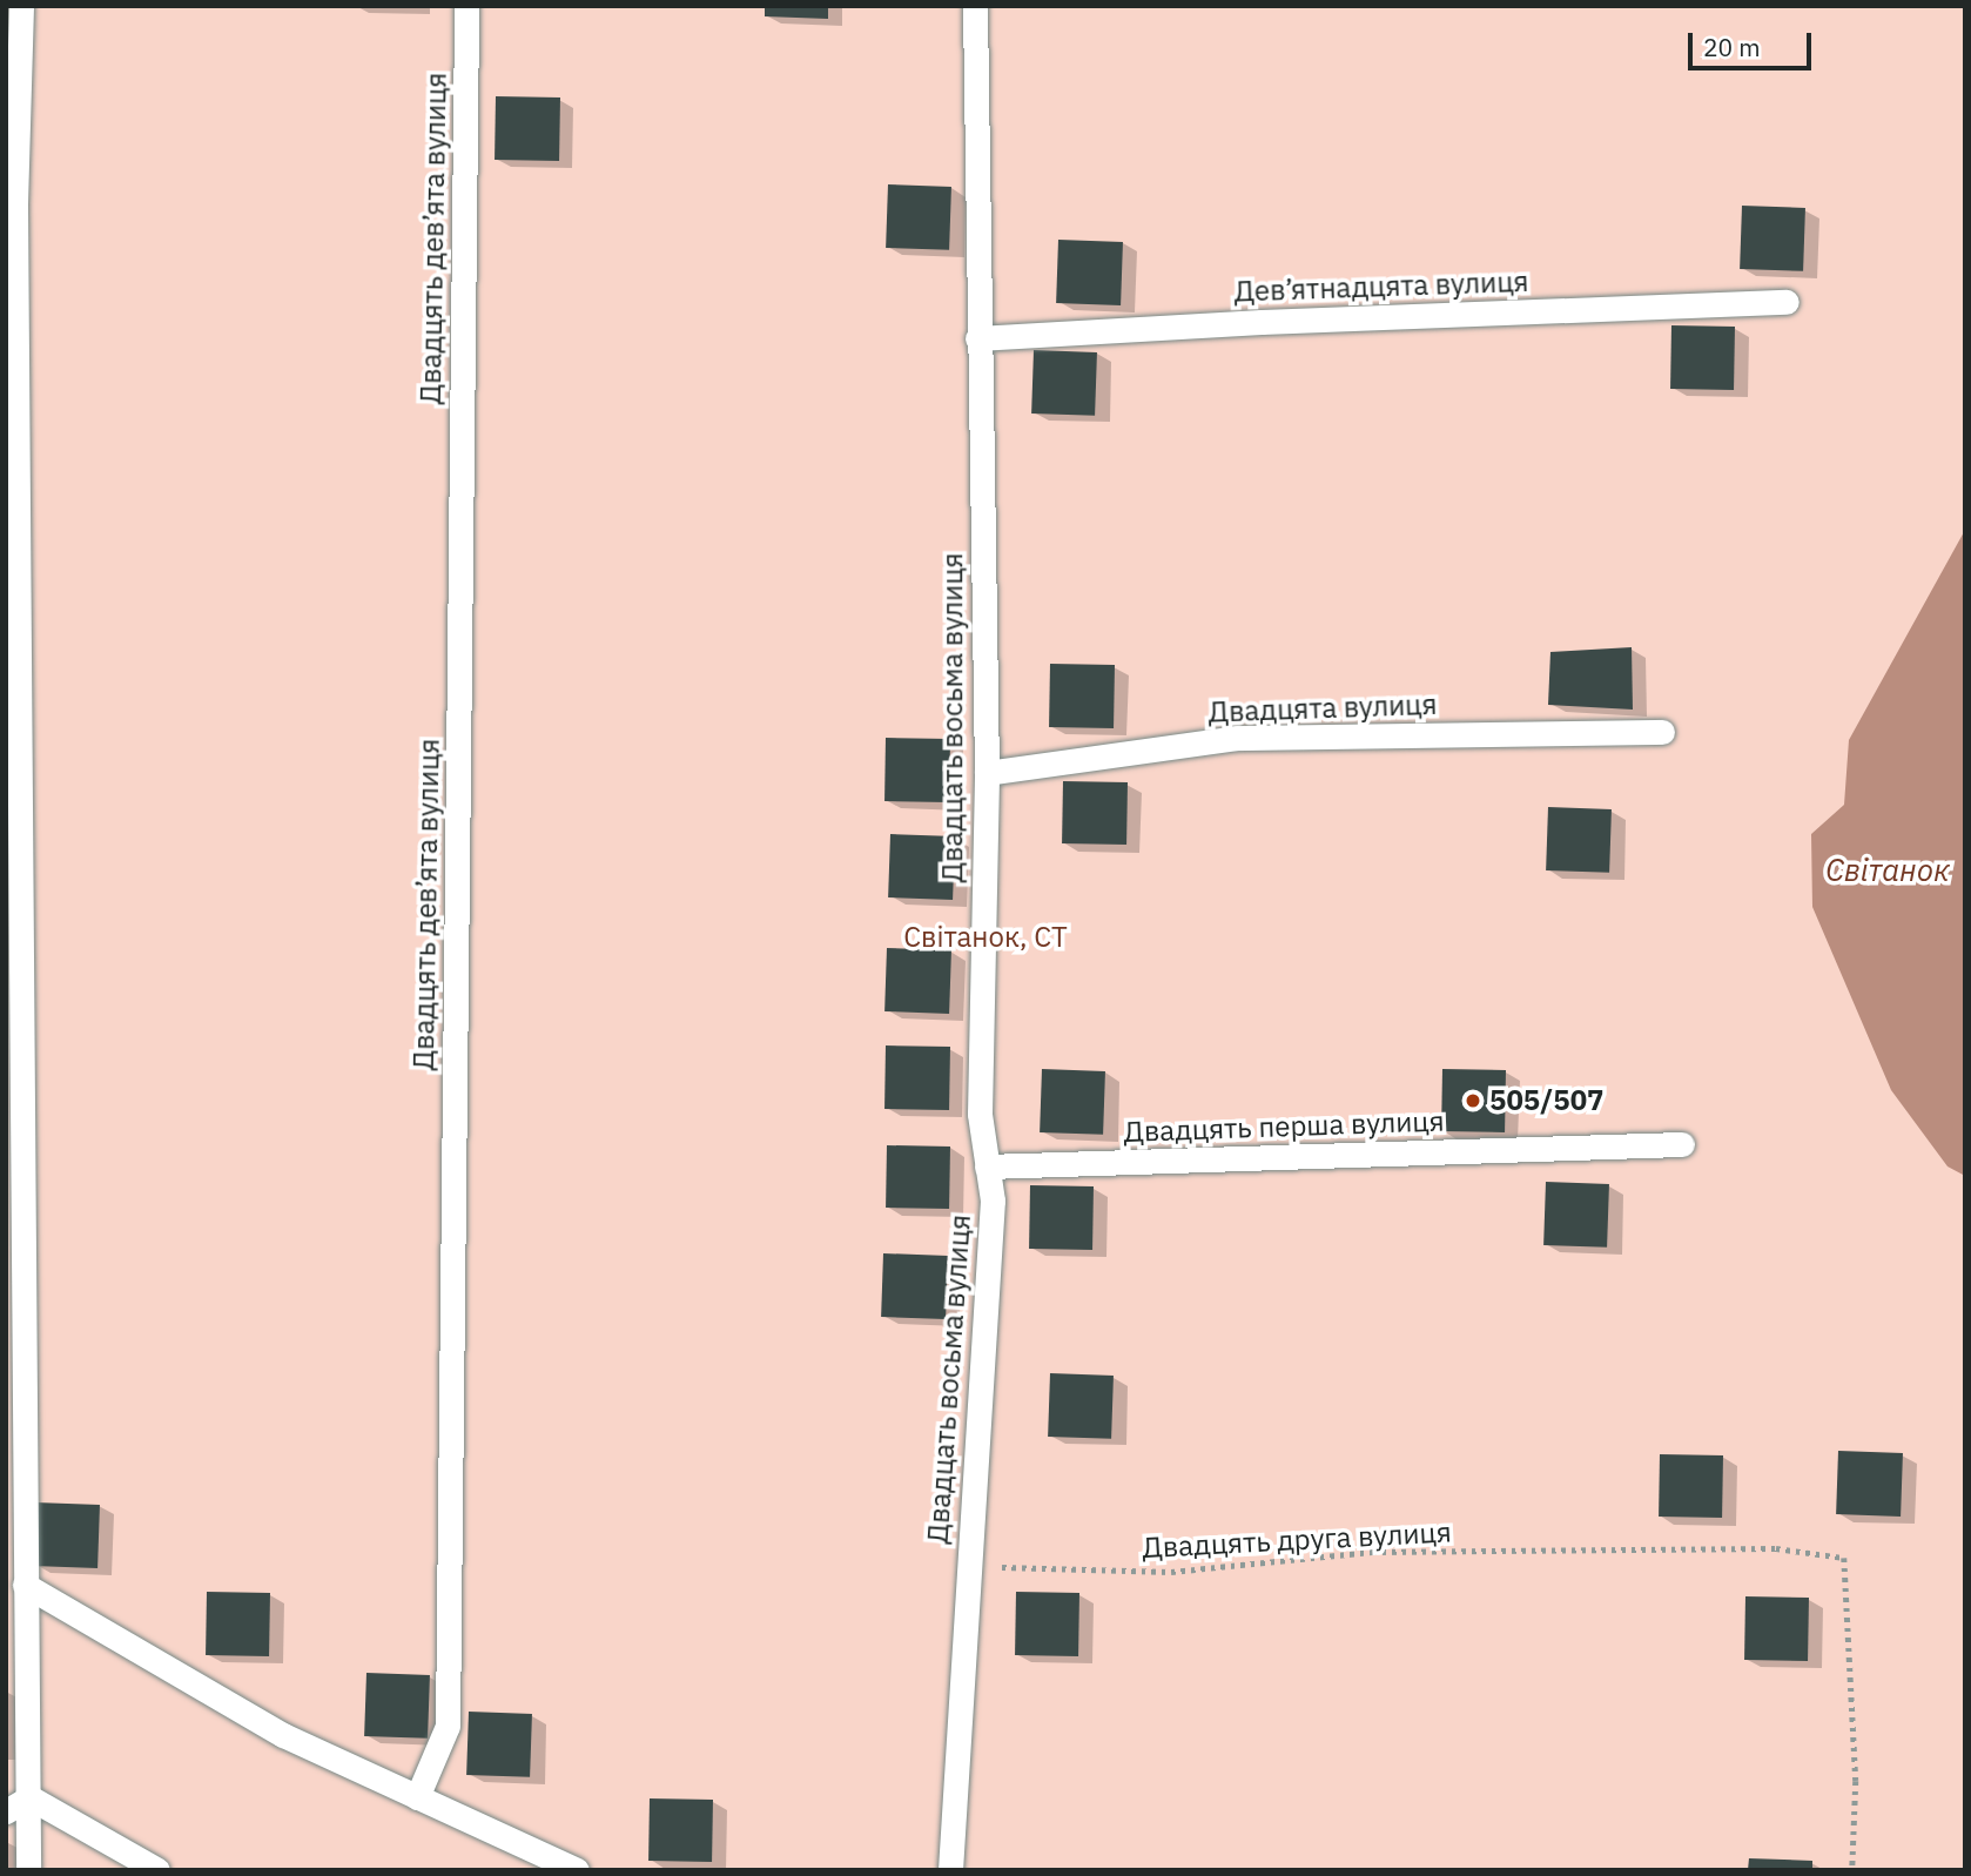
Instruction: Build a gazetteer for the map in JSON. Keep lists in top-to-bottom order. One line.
{"streets":{"lane":["Двадцять дев’ята вулиця","Дев’ятнадцята вулиця","Двадцята вулиця","Двадцать восьма вулиця","Двадцять перша вулиця"],"path":["Двадцять друга вулиця"]},"crossings":[["Дев’ятнадцята вулиця","Двадцать восьма вулиця"],["Двадцята вулиця","Двадцать восьма вулиця"],["Двадцать восьма вулиця","Двадцять перша вулиця"],["Двадцать восьма вулиця","Двадцять друга вулиця"]],"water":["Світанок"],"parks":["Світанок, СТ"],"places":["505/507"],"scale_bar":"20 m"}
